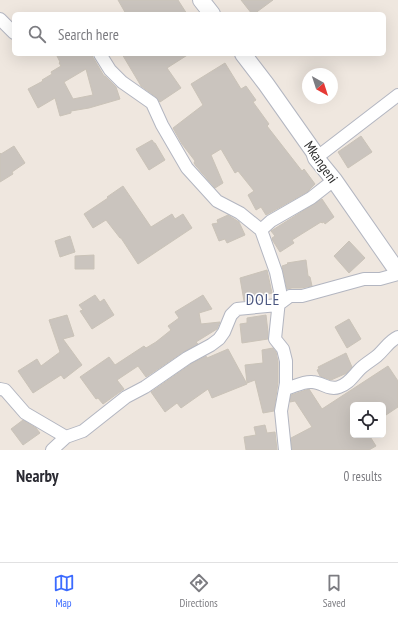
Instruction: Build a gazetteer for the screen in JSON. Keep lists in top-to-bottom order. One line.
{"streets":{"street":["Mkangeni"]},"districts":["DOLE"],"north":"bottom right","page":{"search":"Search here","heading":["Nearby","0 results"],"nav":["Map","Directions","Saved"]}}
